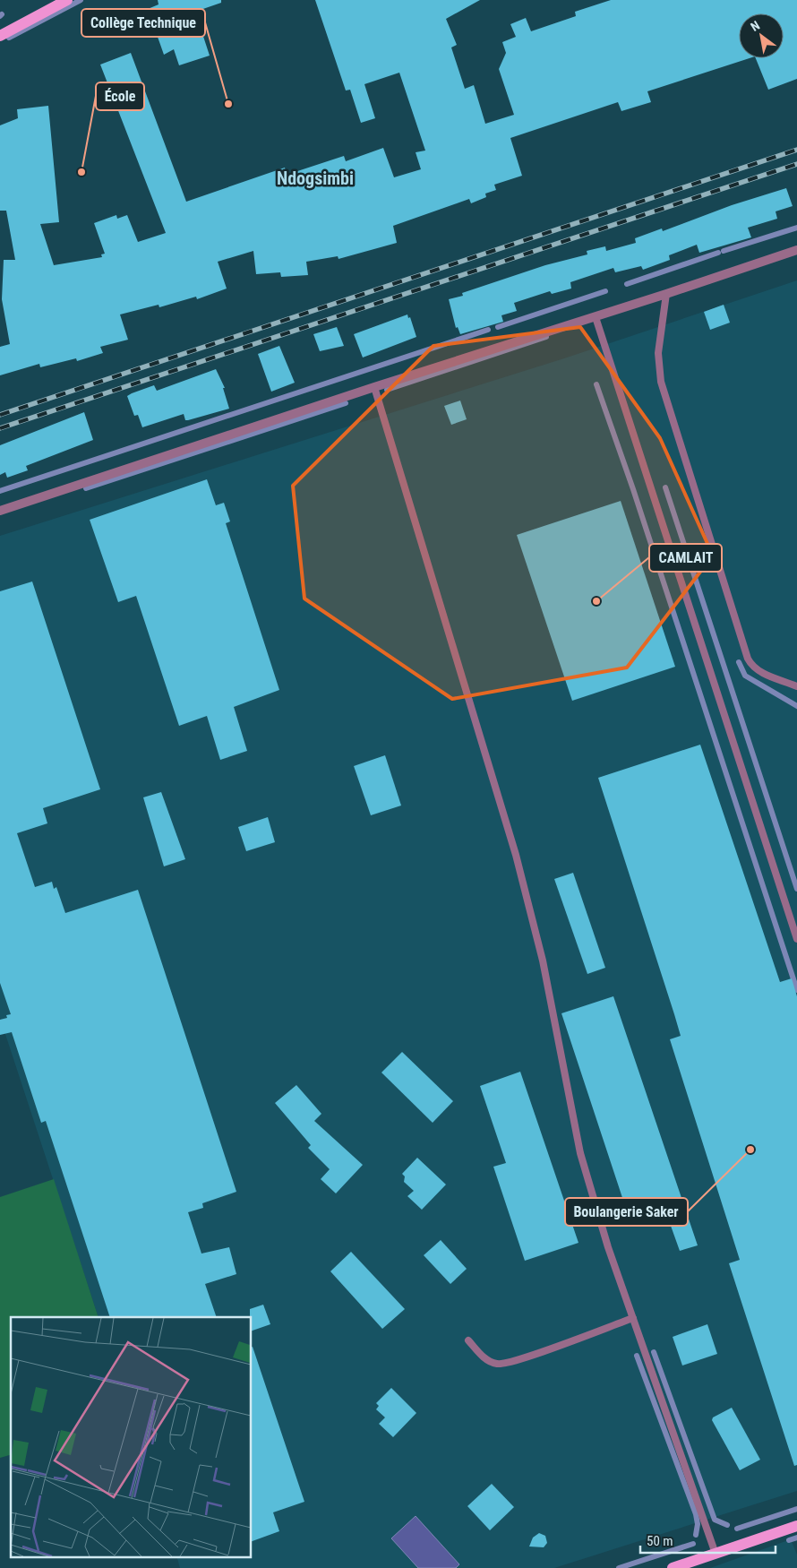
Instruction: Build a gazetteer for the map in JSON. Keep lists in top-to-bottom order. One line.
{"districts":["Ndogsimbi"],"places":["Collège Technique","École","CAMLAIT","Boulangerie Saker"],"scale_bar":"50 m","north":"top left"}
